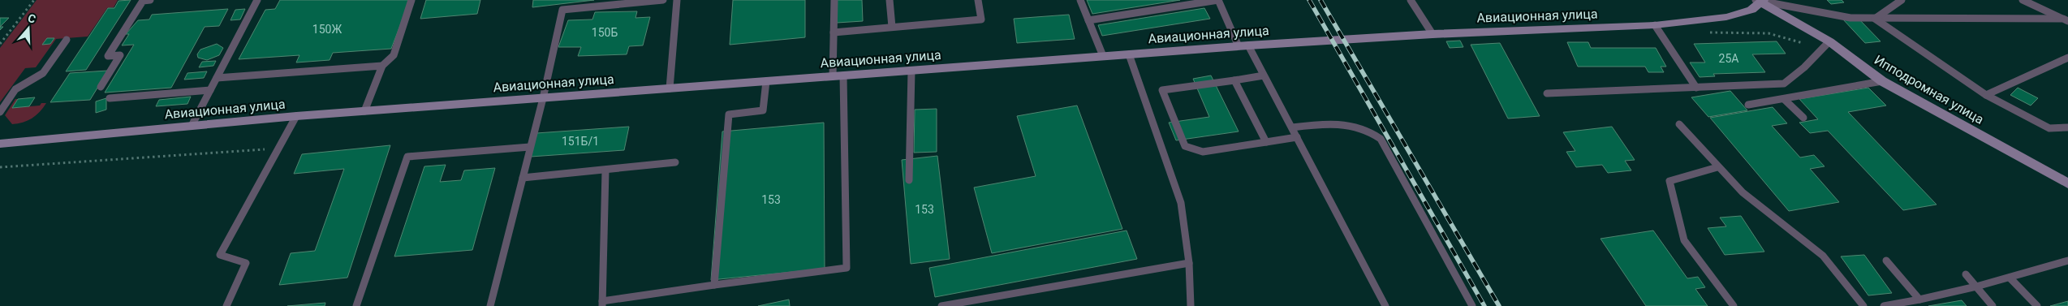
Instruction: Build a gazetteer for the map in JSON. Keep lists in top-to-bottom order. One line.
{"streets":{"main road":["Авиационная улица","Ипподромная улица"]},"crossings":[["Авиационная улица","Ипподромная улица"]],"house_numbers":["150Ж","150Б","25А","151Б/1","153","153"],"north":"top"}
